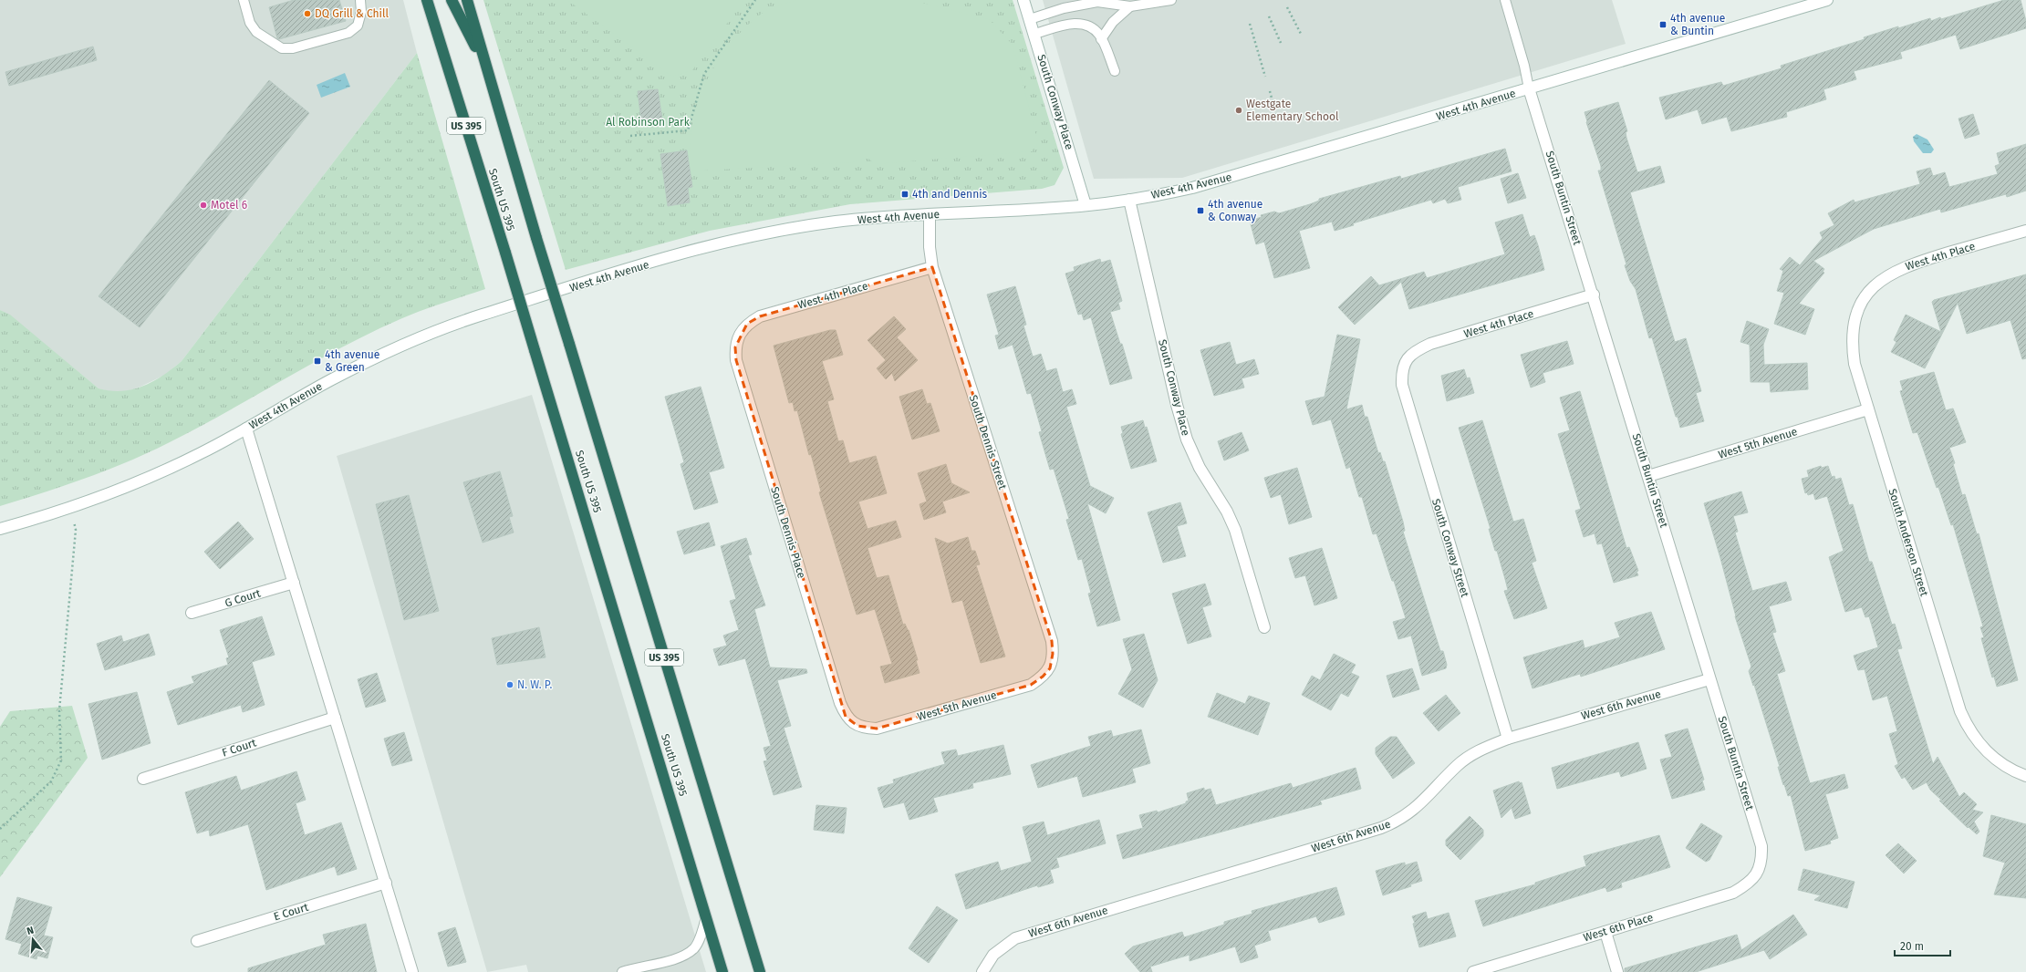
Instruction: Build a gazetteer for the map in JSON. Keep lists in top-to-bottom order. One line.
{"streets":{"highway":["US 395","South US 395"],"street":["South Conway Place","West 4th Avenue","South Buntin Street","West 4th Place","South Dennis Street","West 5th Avenue","South Dennis Place","South Anderson Street","South Conway Street","G Court","West 6th Avenue","F Court","E Court","West 6th Place"]},"crossings":[["South Conway Place","West 4th Avenue"],["West 4th Avenue","South Buntin Street"],["West 4th Avenue","South Dennis Street"],["South Buntin Street","West 4th Place"],["South Buntin Street","West 5th Avenue"],["South Buntin Street","West 6th Avenue"],["South Buntin Street","West 6th Place"],["West 4th Place","South Dennis Street"],["West 4th Place","South Dennis Place"],["West 4th Place","South Anderson Street"],["West 4th Place","South Conway Street"],["South Dennis Street","West 5th Avenue"],["West 5th Avenue","South Dennis Place"],["West 5th Avenue","South Anderson Street"],["South Conway Street","West 6th Avenue"]],"parks":["Al Robinson Park"],"places":{"other":["DQ Grill & Chill","Westgate Elementary School","Motel 6","N. W. P."],"transit":["4th avenue & Buntin","4th and Dennis","4th avenue & Conway","4th avenue & Green"]},"scale_bar":"20 m","north":"top"}
